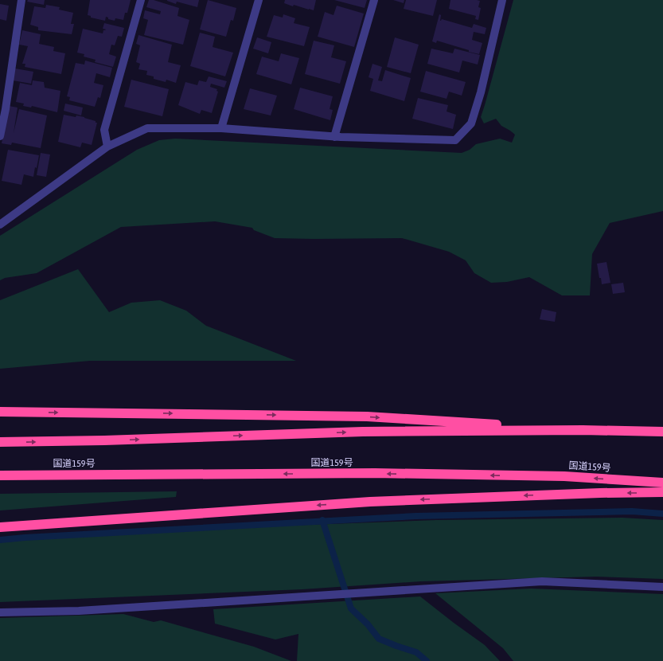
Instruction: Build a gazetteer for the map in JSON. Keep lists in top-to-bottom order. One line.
{"streets":{"highway":["国道159号"]}}
